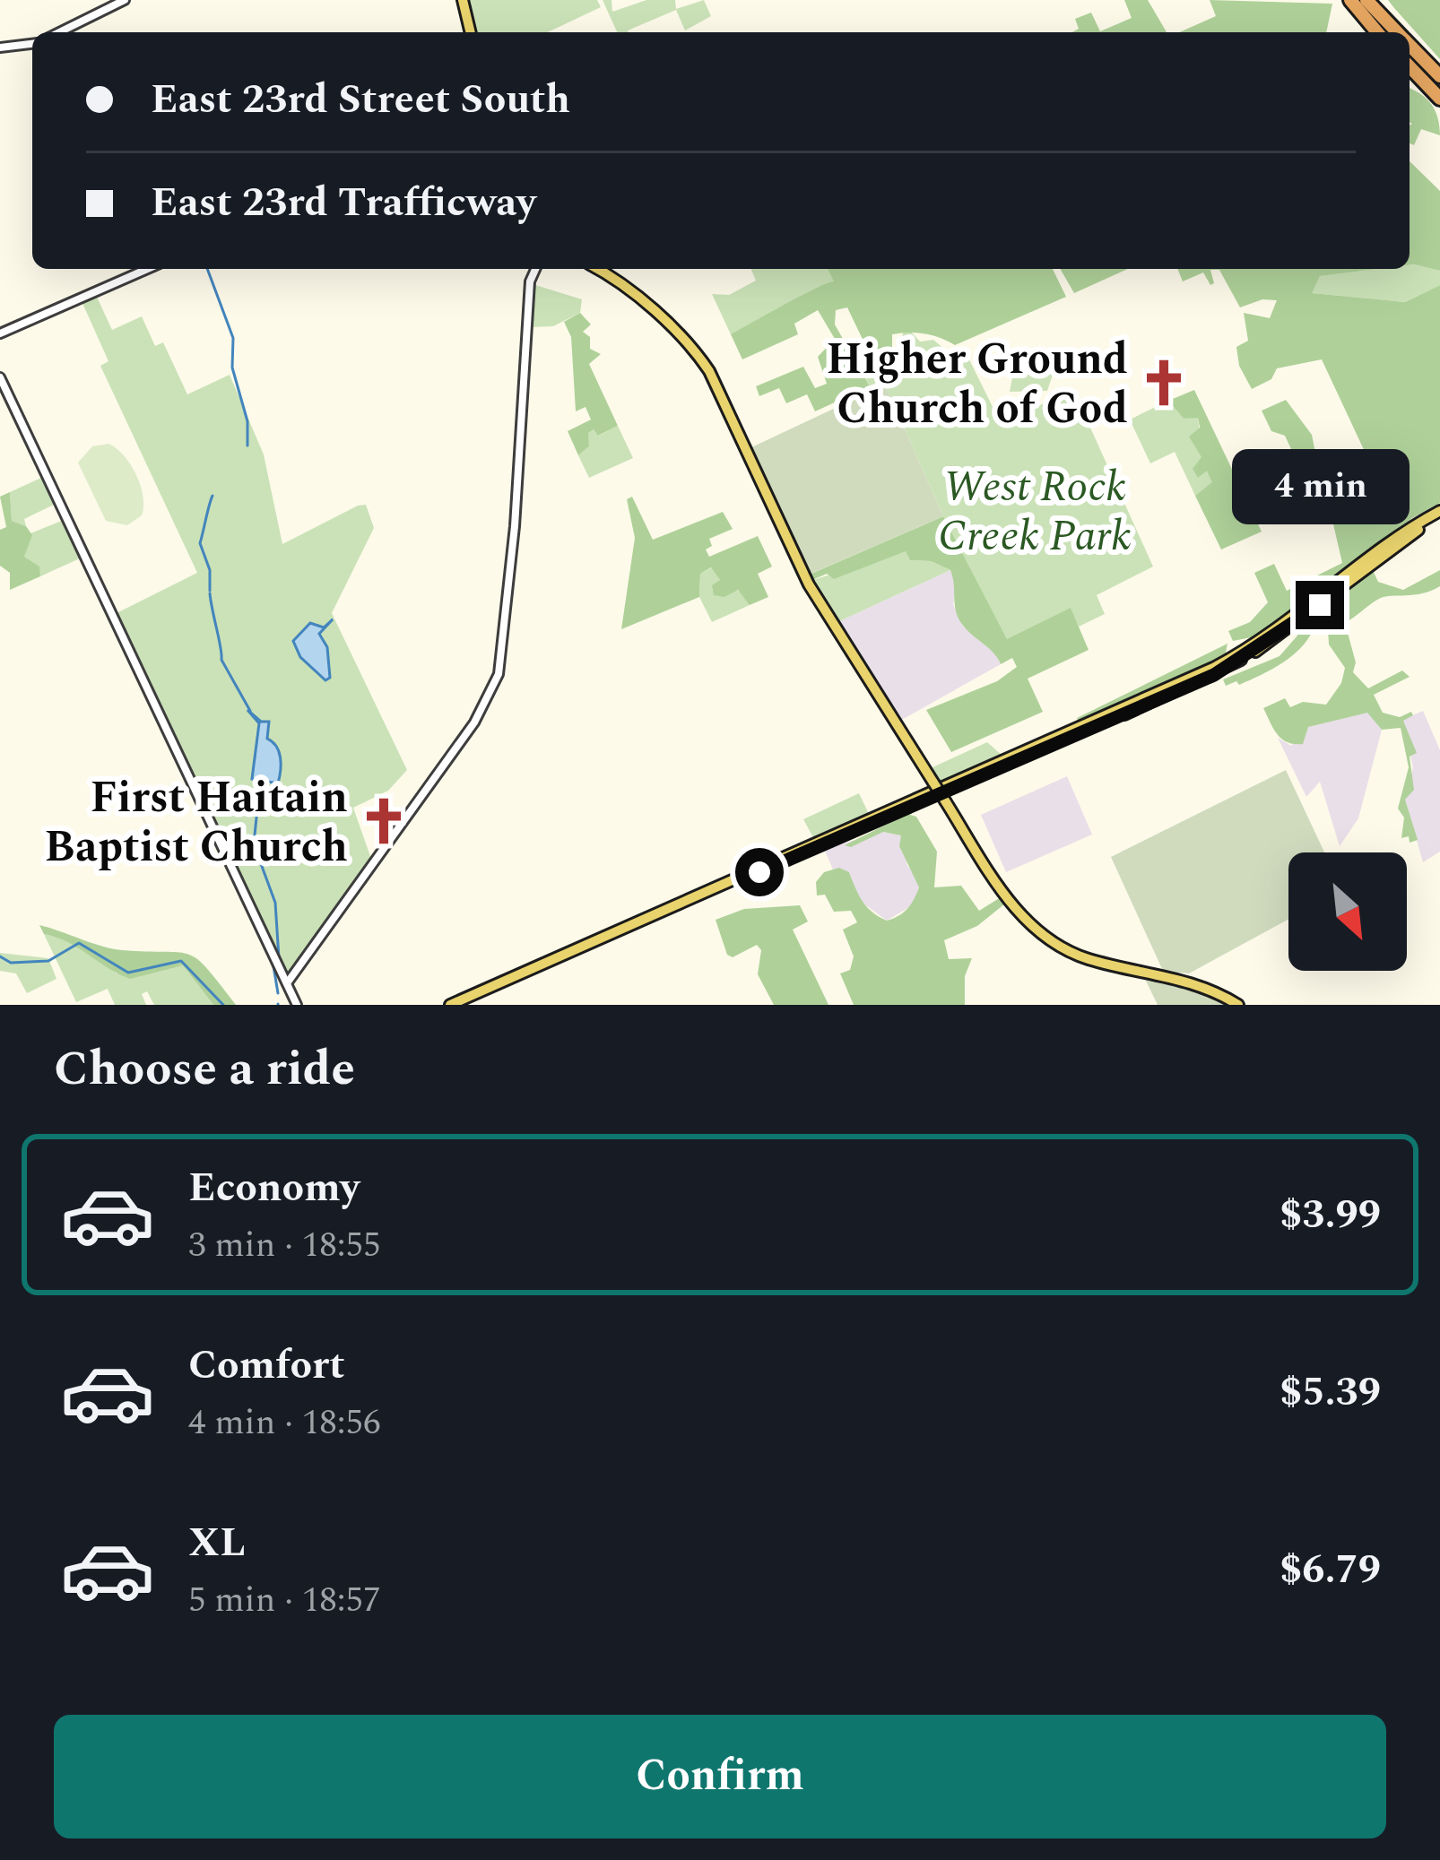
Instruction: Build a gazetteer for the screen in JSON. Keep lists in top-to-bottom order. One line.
{"parks":["West Rock Creek Park"],"places":{"church":["Higher Ground Church of God","First Haitain Baptist Church"]},"north":"bottom right","page":{"banner":["East 23rd Street South","East 23rd Trafficway"],"bubble":"4 min","heading":"Choose a ride","list":[{"name":"Economy","note":"3 min · 18:55","value":"$3.99"},{"name":"Comfort","note":"4 min · 18:56","value":"$5.39"},{"name":"XL","note":"5 min · 18:57","value":"$6.79"}],"buttons":"Confirm"}}
